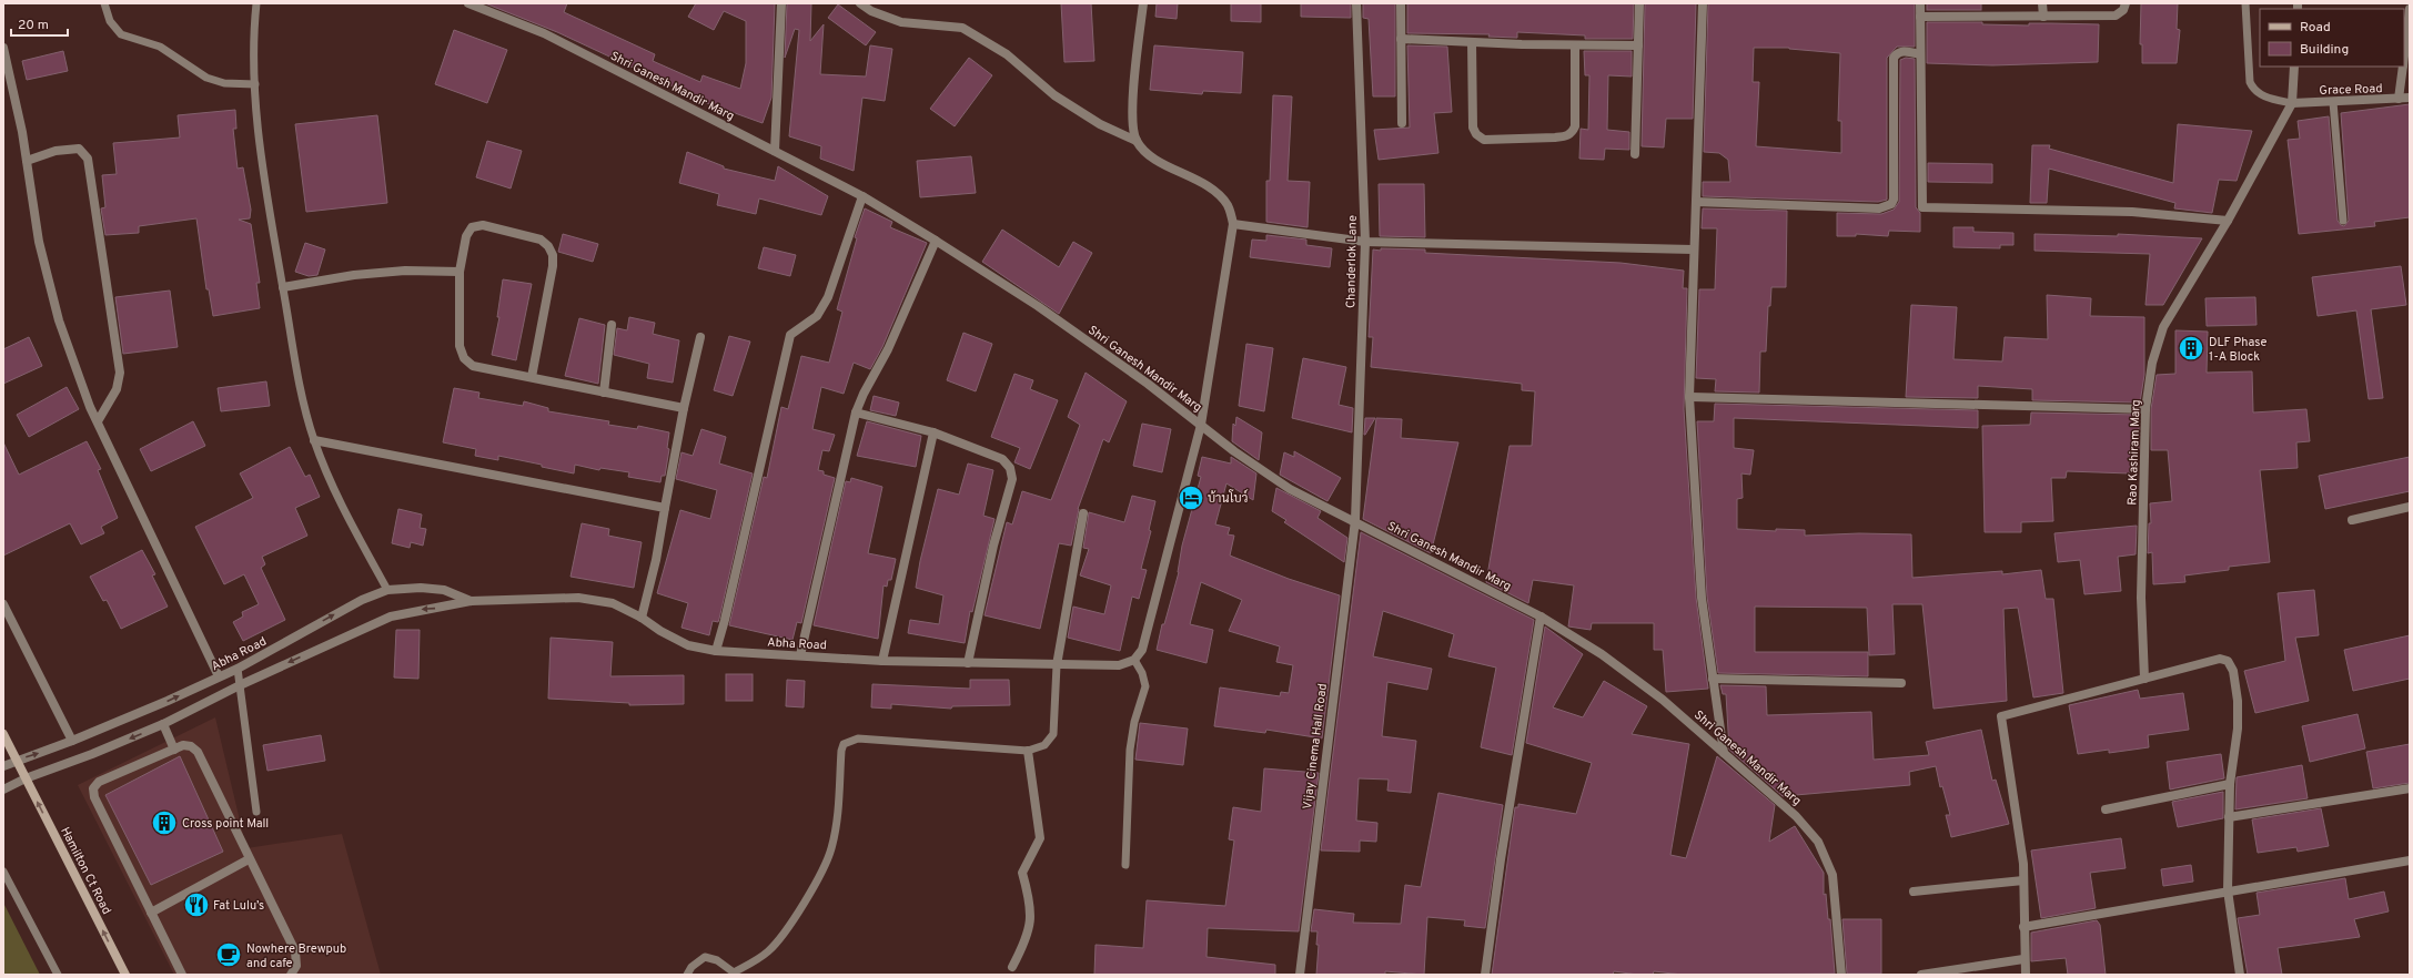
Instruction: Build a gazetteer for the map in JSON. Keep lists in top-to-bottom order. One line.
{"streets":{"main road":["Hamilton Ct Road"],"street":["Shri Ganesh Mandir Marg","Grace Road","Chanderlok Lane","Rao Kashiram Marg","Abha Road","Vijay Cinema Hall Road"]},"crossings":[["Shri Ganesh Mandir Marg","Chanderlok Lane"],["Shri Ganesh Mandir Marg","Vijay Cinema Hall Road"],["Grace Road","Rao Kashiram Marg"],["Chanderlok Lane","Vijay Cinema Hall Road"],["Abha Road","Hamilton Ct Road"]],"one_way":["Hamilton Ct Road"],"places":{"building":["DLF Phase 1-A Block","Cross point Mall"],"hotel":["บ้านโบว์"],"restaurant":["Fat Lulu’s"],"cafe":["Nowhere Brewpub and cafe"]},"legend":["Road","Building"],"scale_bar":"20 m"}
